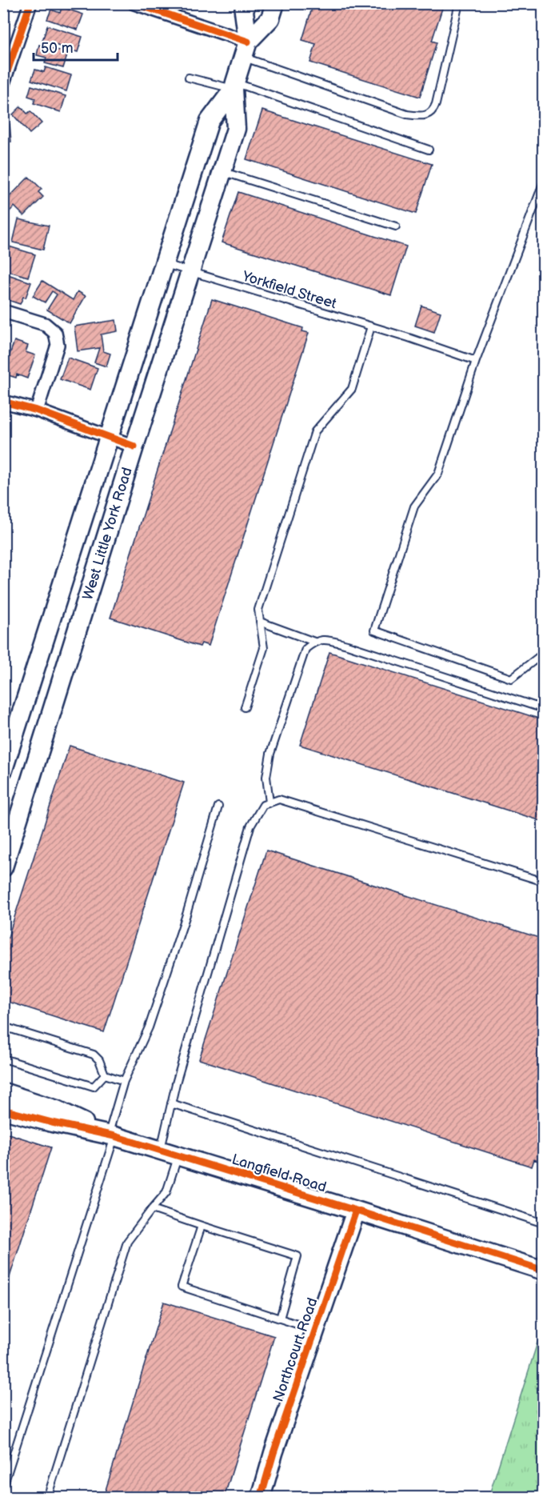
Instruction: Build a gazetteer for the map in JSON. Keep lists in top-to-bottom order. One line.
{"streets":{"main road":["West Little York Road","Langfield Road","Northcourt Road"],"lane":["Yorkfield Street"]},"crossings":[["Yorkfield Street","West Little York Road"],["Langfield Road","Northcourt Road"]],"scale_bar":"50 m"}
